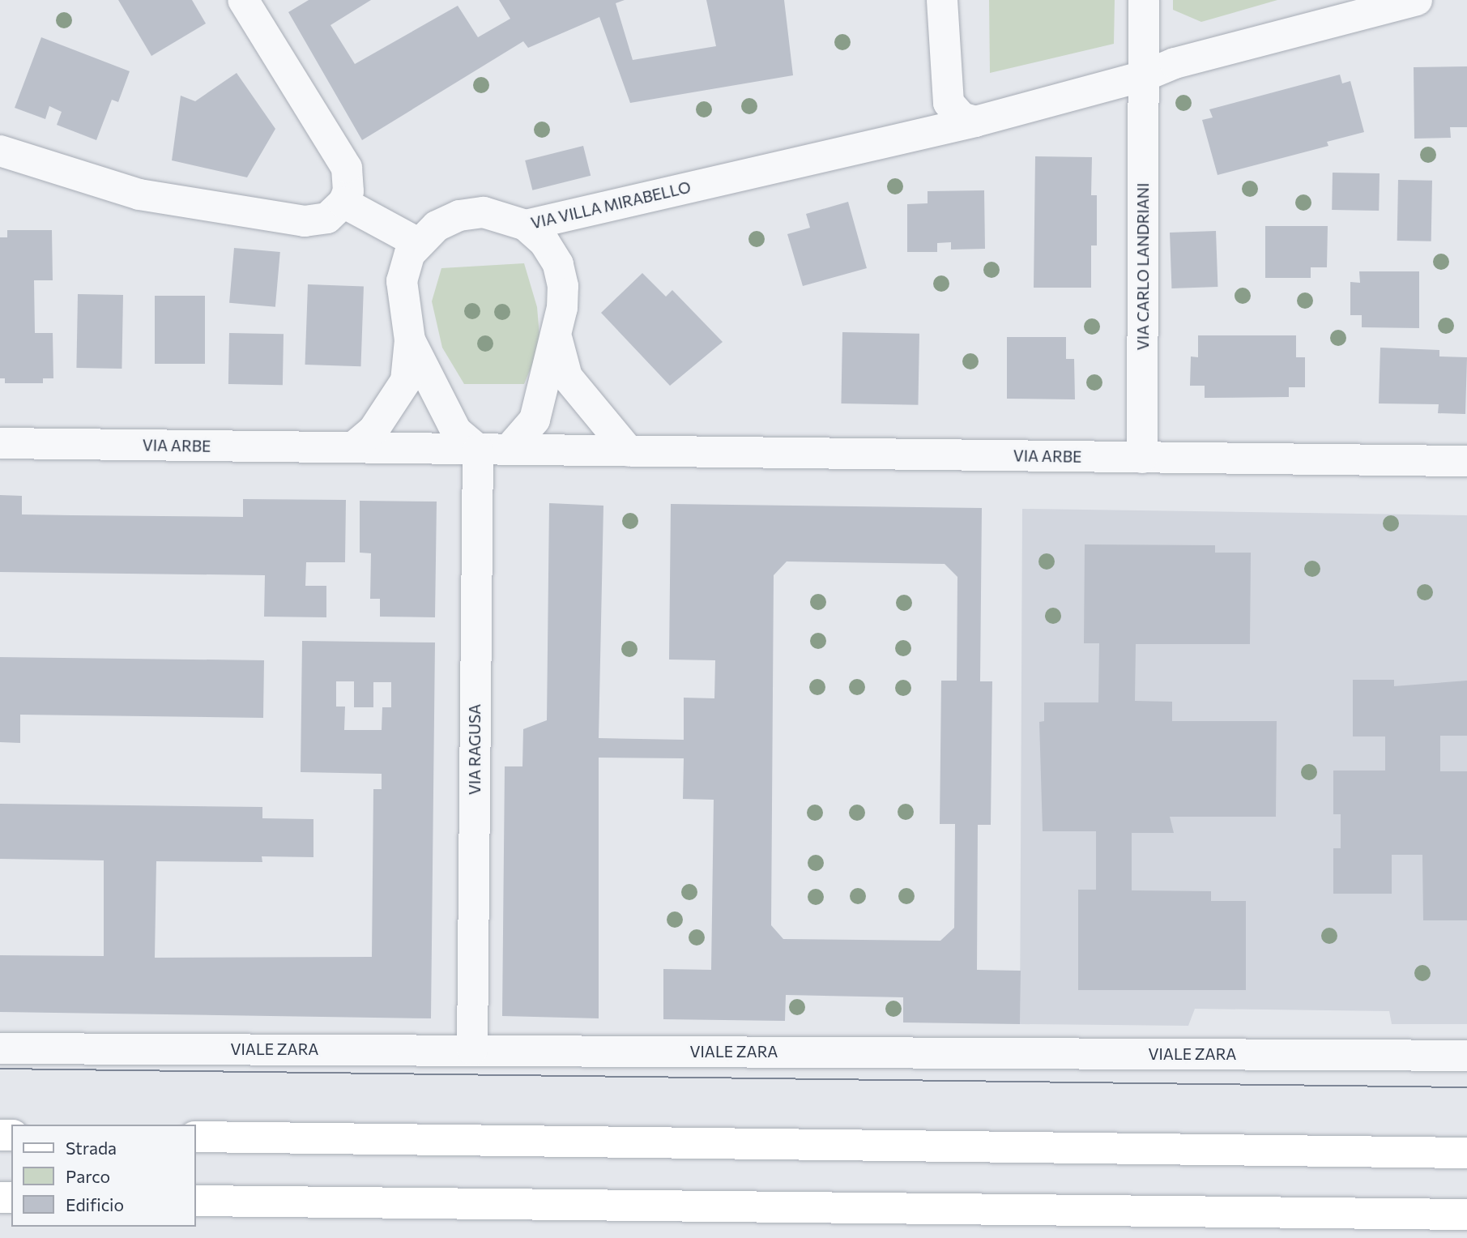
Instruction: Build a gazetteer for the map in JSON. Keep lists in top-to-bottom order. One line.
{"streets":{"street":["VIA VILLA MIRABELLO","VIA CARLO LANDRIANI","VIA ARBE","VIA RAGUSA","VIALE ZARA"]},"crossings":[["VIA VILLA MIRABELLO","VIA CARLO LANDRIANI"],["VIA VILLA MIRABELLO","VIA ARBE"],["VIA VILLA MIRABELLO","VIA RAGUSA"],["VIA CARLO LANDRIANI","VIA ARBE"],["VIA ARBE","VIA RAGUSA"],["VIA RAGUSA","VIALE ZARA"]],"legend":["Strada","Parco","Edificio"]}
